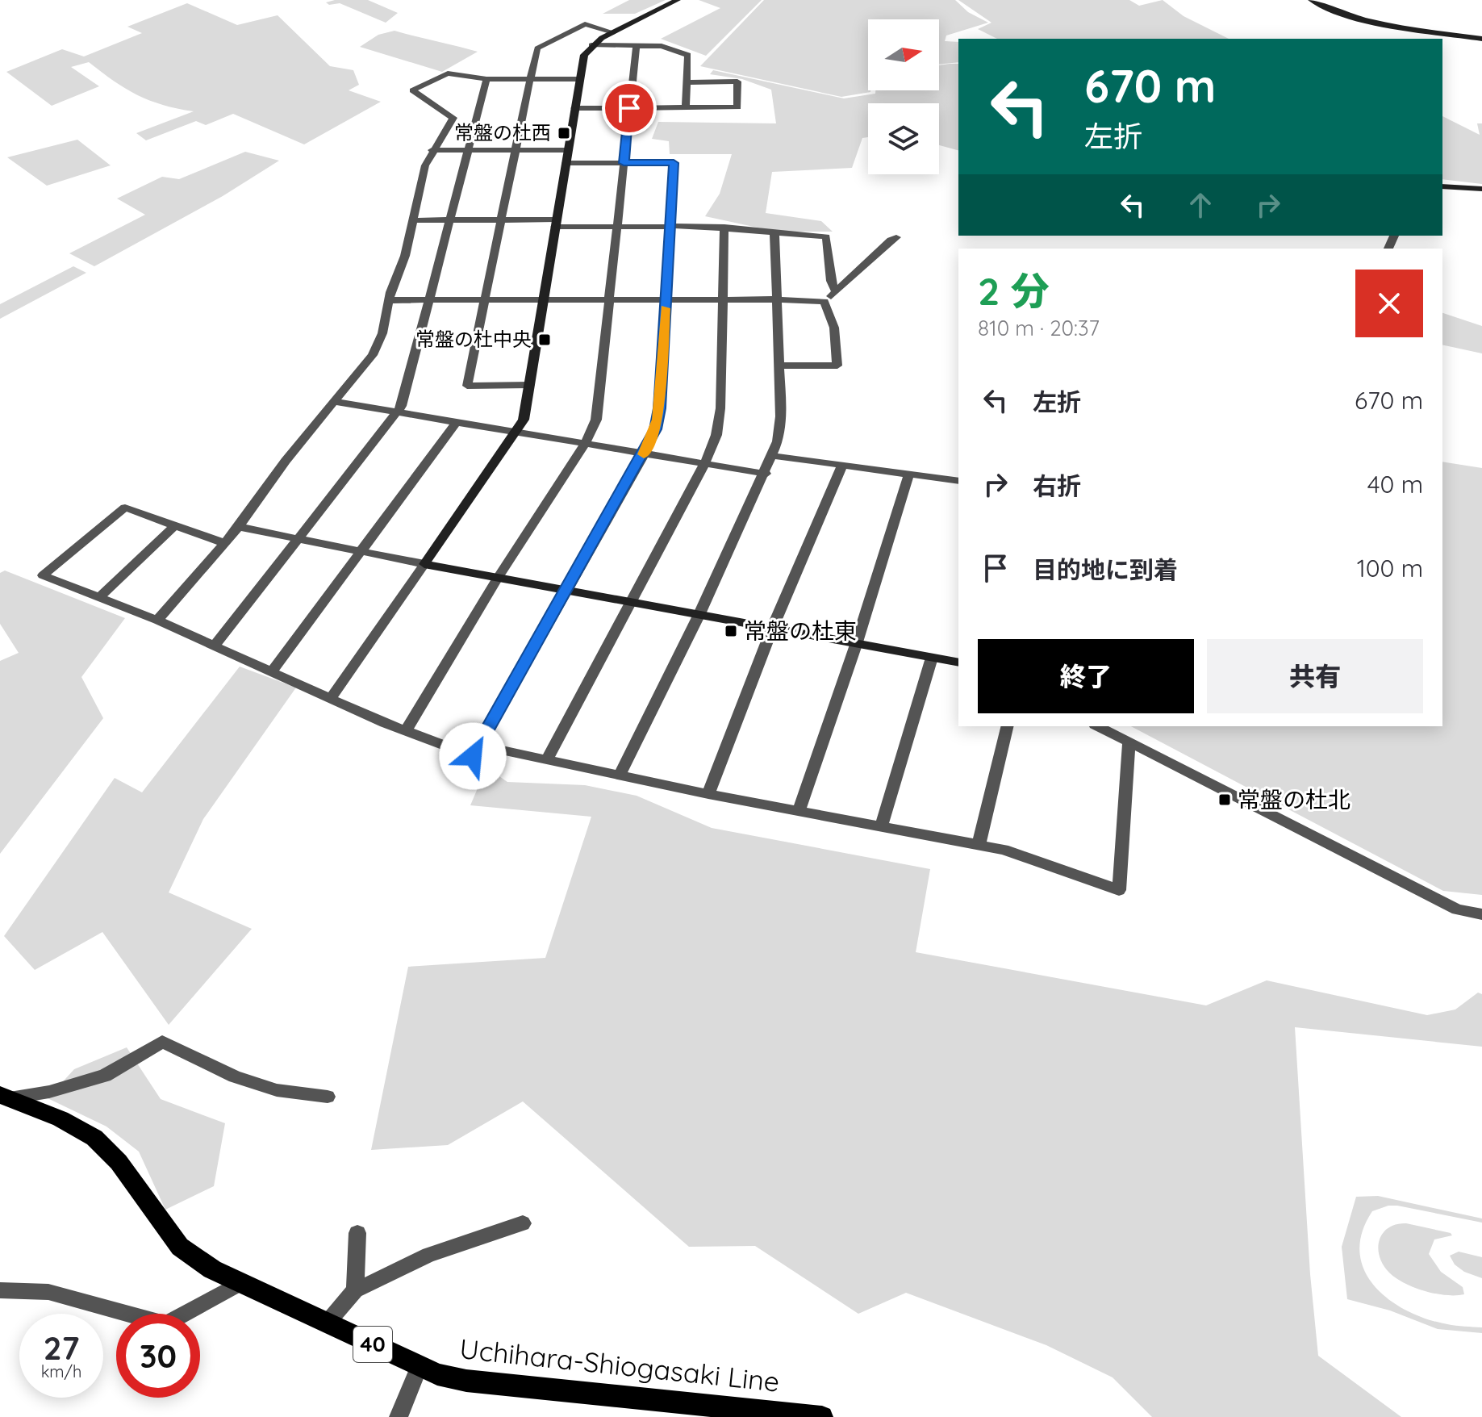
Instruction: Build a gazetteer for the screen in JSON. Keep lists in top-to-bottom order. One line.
{"streets":{"main road":["40","Uchihara-Shiogasaki Line"]},"places":{"transit":["常盤の杜西","常盤の杜中央","常盤の杜東","常盤の杜北"]},"north":"right","page":{"turn":["670 m","左折"],"heading":["2 分","810 m · 20:37"],"list":[{"name":"左折","value":"670 m"},{"name":"右折","value":"40 m"},{"name":"目的地に到着","value":"100 m"}],"buttons":["終了","共有"],"speed":"27 km/h","limit":"30"}}
